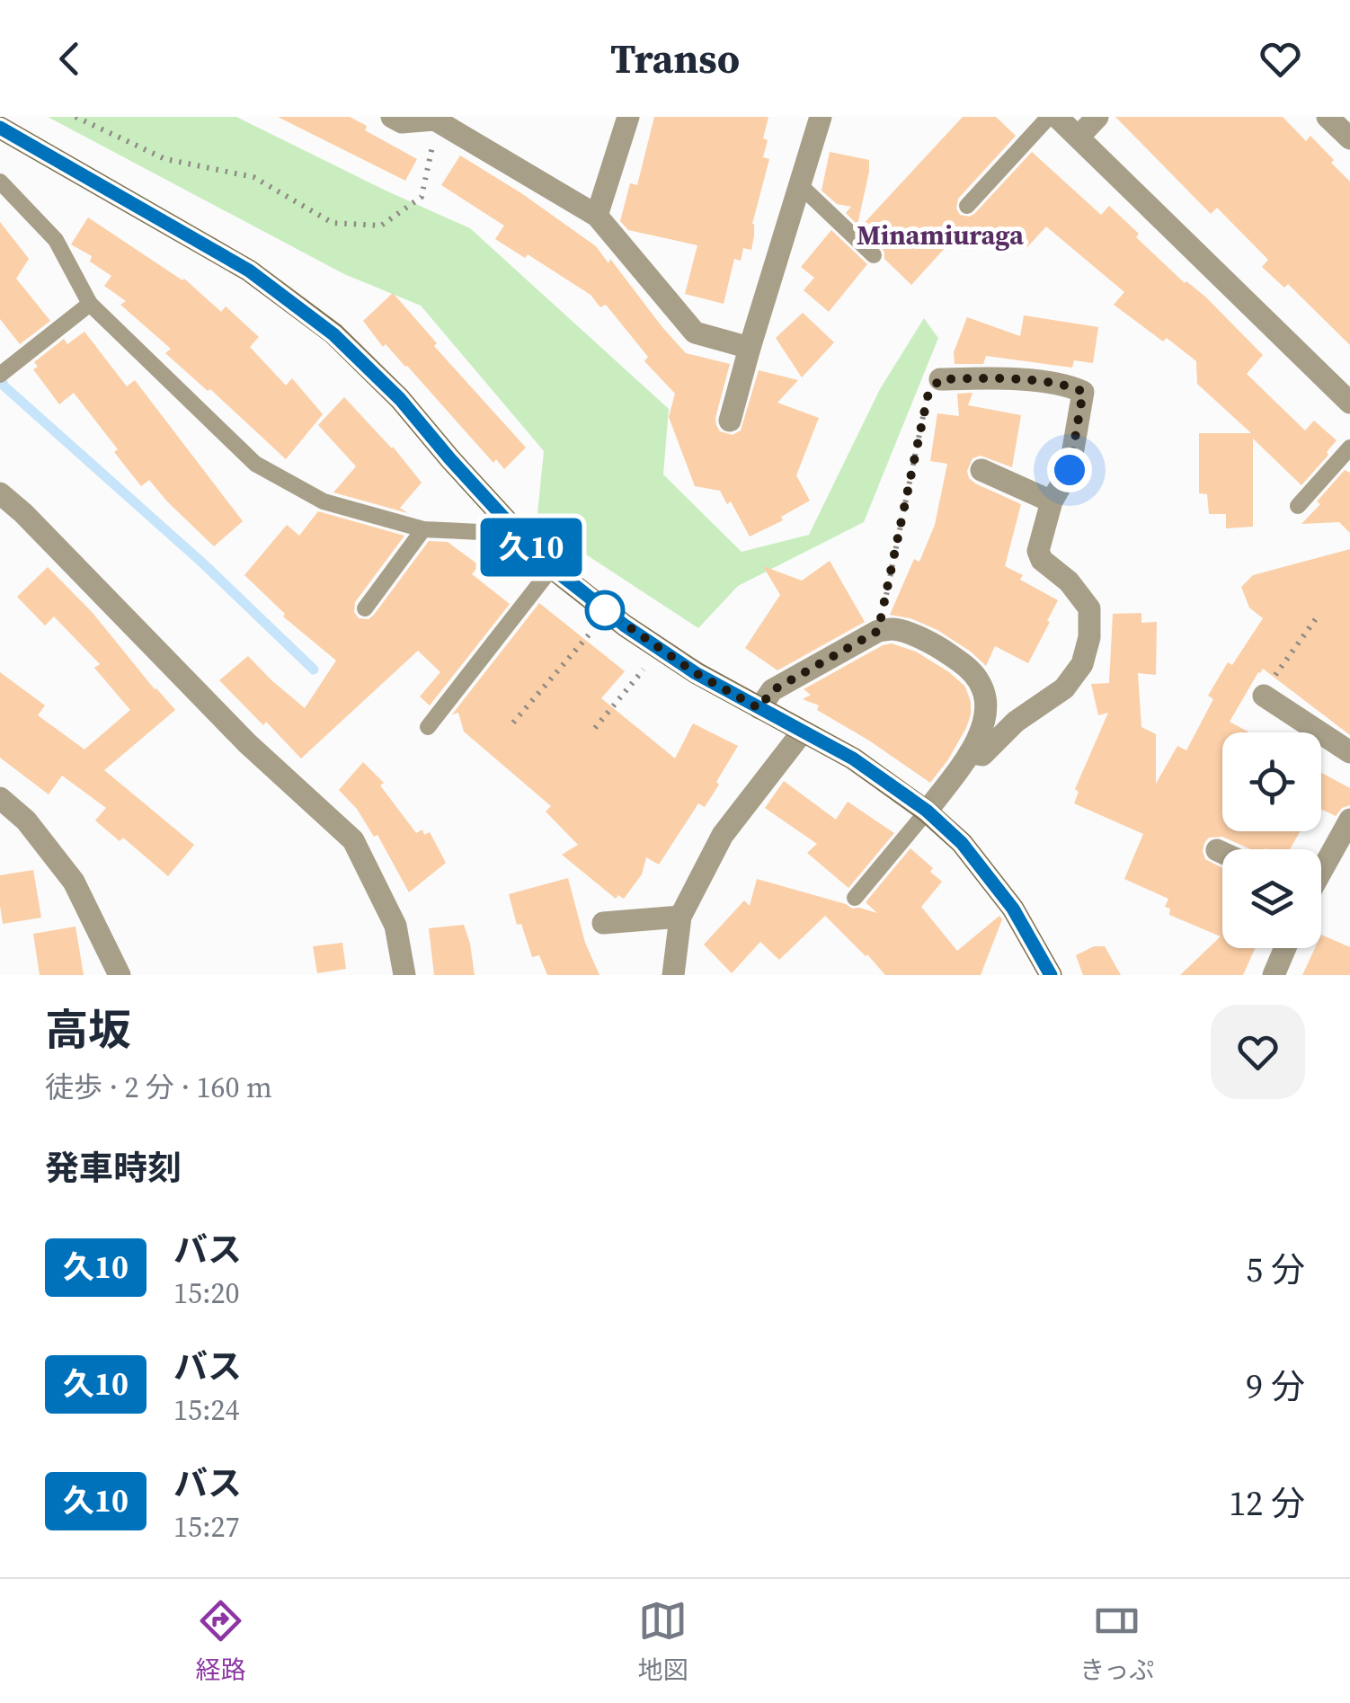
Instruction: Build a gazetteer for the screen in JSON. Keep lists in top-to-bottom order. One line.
{"districts":["Minamiuraga"],"lines":["bus line 久10"],"page":{"header":"Transo","on_map":"久10","heading":[["高坂","徒歩 · 2 分 · 160 m"],"発車時刻"],"list":[{"mark":"久10","name":"バス","note":"15:20","value":"5 分"},{"mark":"久10","name":"バス","note":"15:24","value":"9 分"},{"mark":"久10","name":"バス","note":"15:27","value":"12 分"}],"tabs":["経路","地図","きっぷ"]}}
